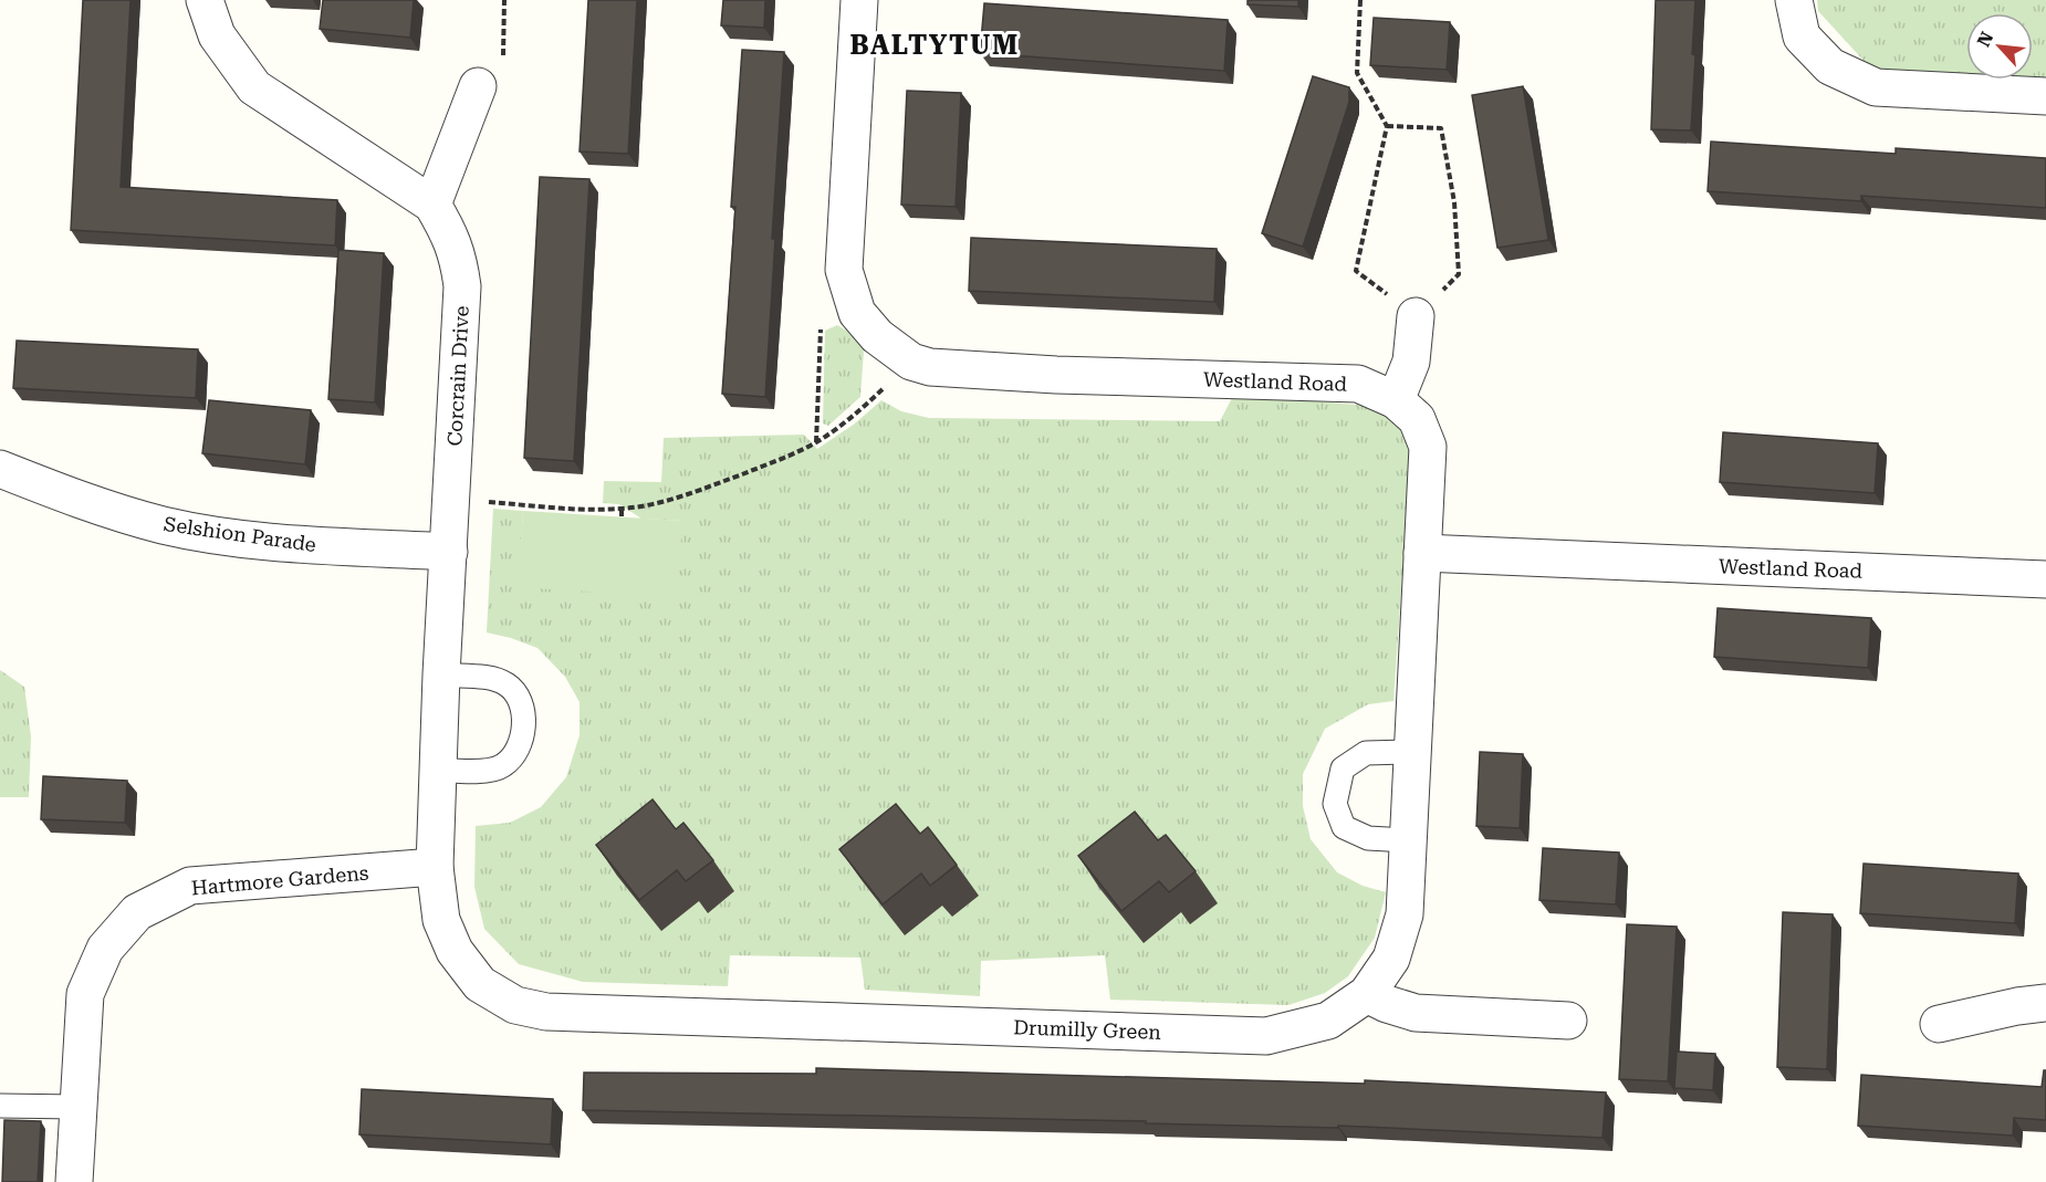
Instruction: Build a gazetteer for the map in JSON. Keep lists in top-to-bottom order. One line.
{"streets":{"street":["Corcrain Drive","Westland Road","Selshion Parade","Hartmore Gardens","Drumilly Green"]},"crossings":[["Corcrain Drive","Selshion Parade"],["Corcrain Drive","Hartmore Gardens"],["Corcrain Drive","Drumilly Green"],["Westland Road","Drumilly Green"],["Hartmore Gardens","Drumilly Green"]],"districts":["BALTYTUM"],"north":"top left"}
